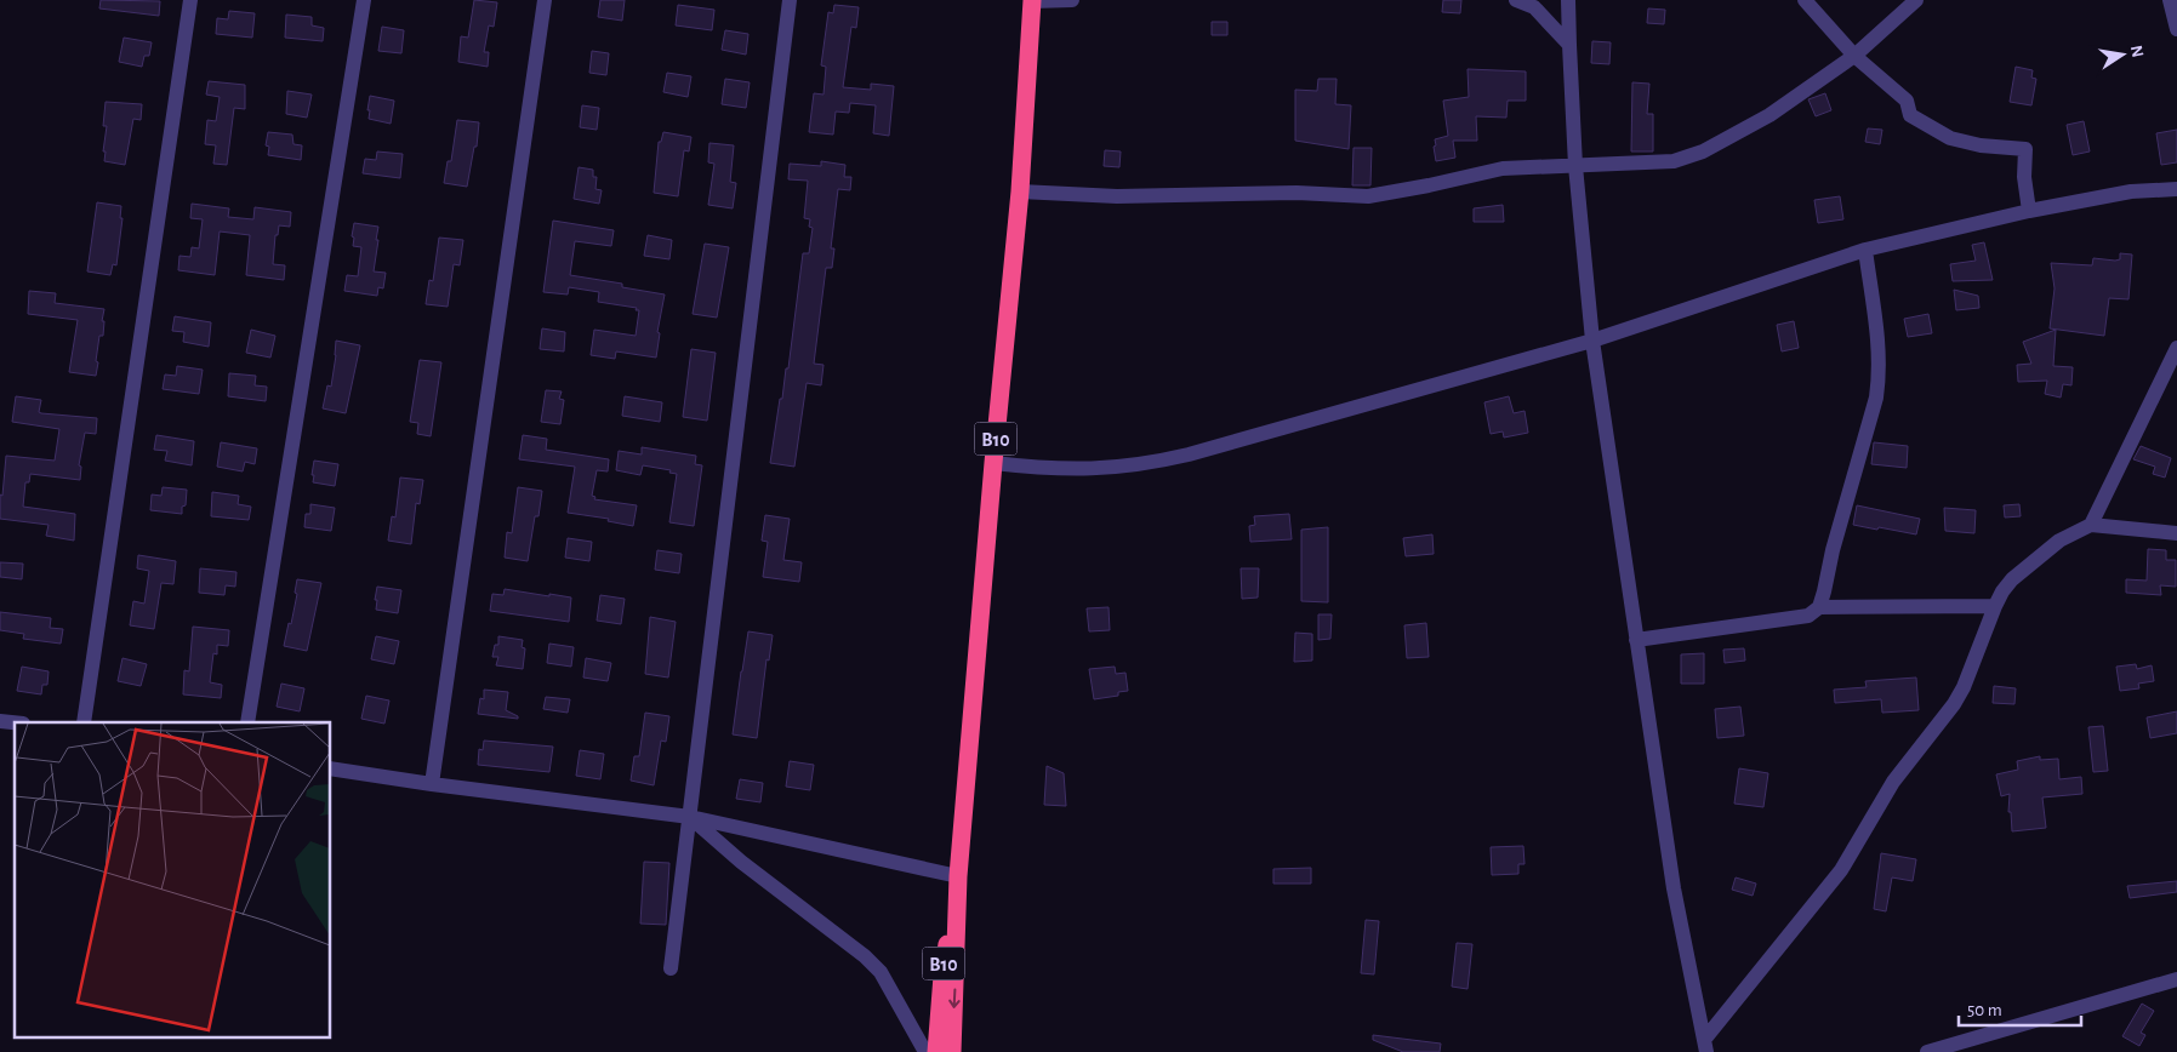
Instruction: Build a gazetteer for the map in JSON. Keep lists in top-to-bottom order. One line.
{"streets":{"highway":["B10"]},"scale_bar":"50 m","north":"right"}
